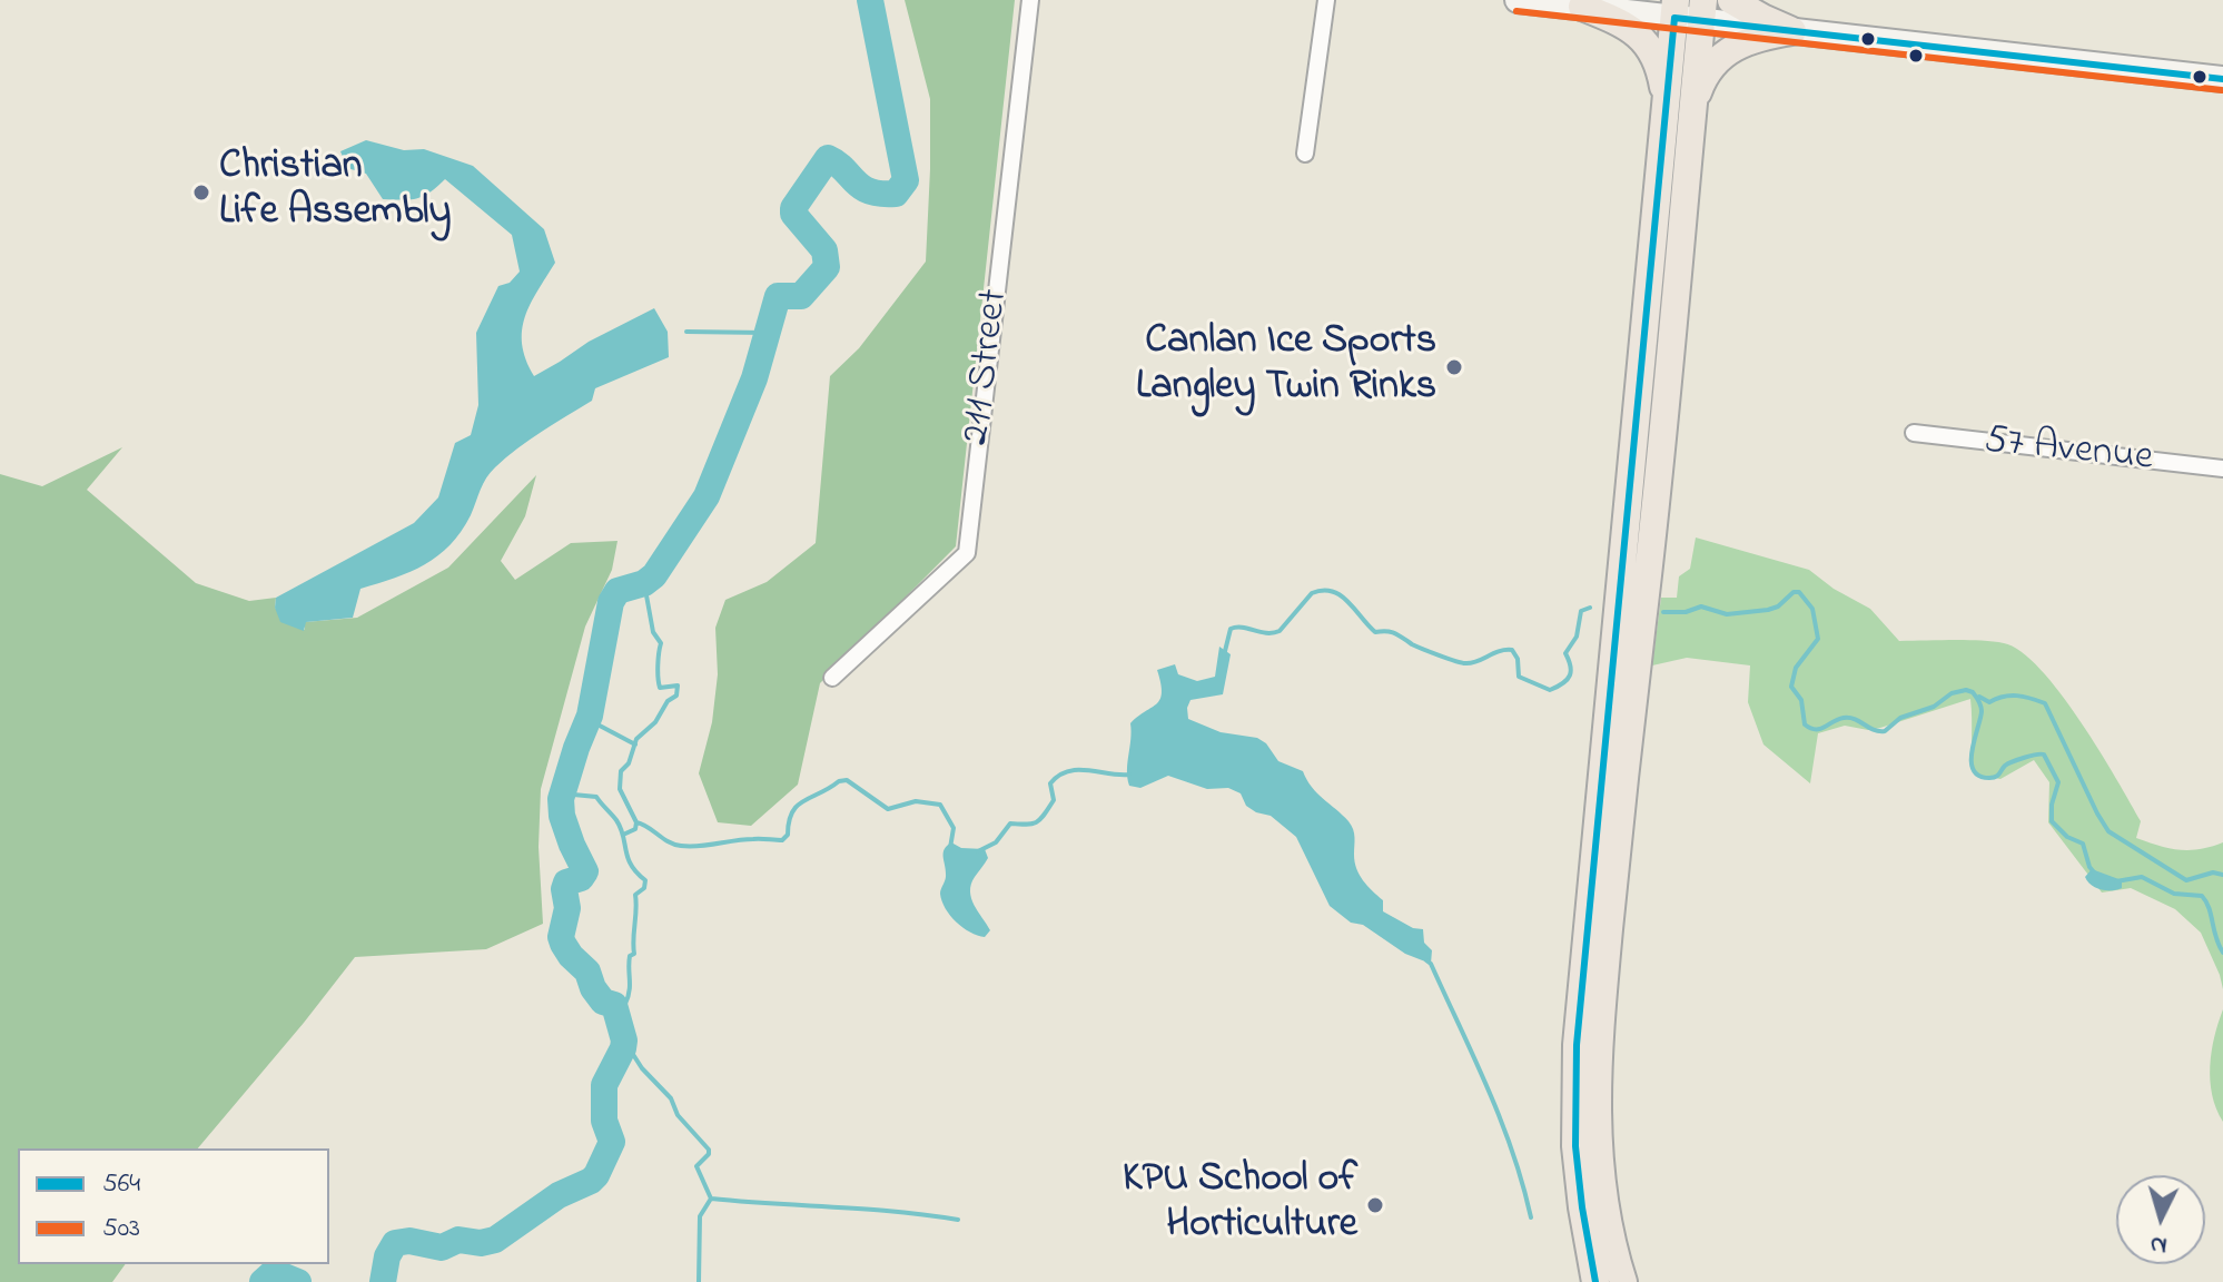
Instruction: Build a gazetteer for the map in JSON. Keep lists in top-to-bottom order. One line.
{"streets":{"street":["211 Street","57 Avenue"]},"places":["Christian Life Assembly","Canlan Ice Sports Langley Twin Rinks","KPU School of Horticulture"],"lines":["transit line 503","transit line 564"],"legend":["564","503"],"north":"bottom"}
